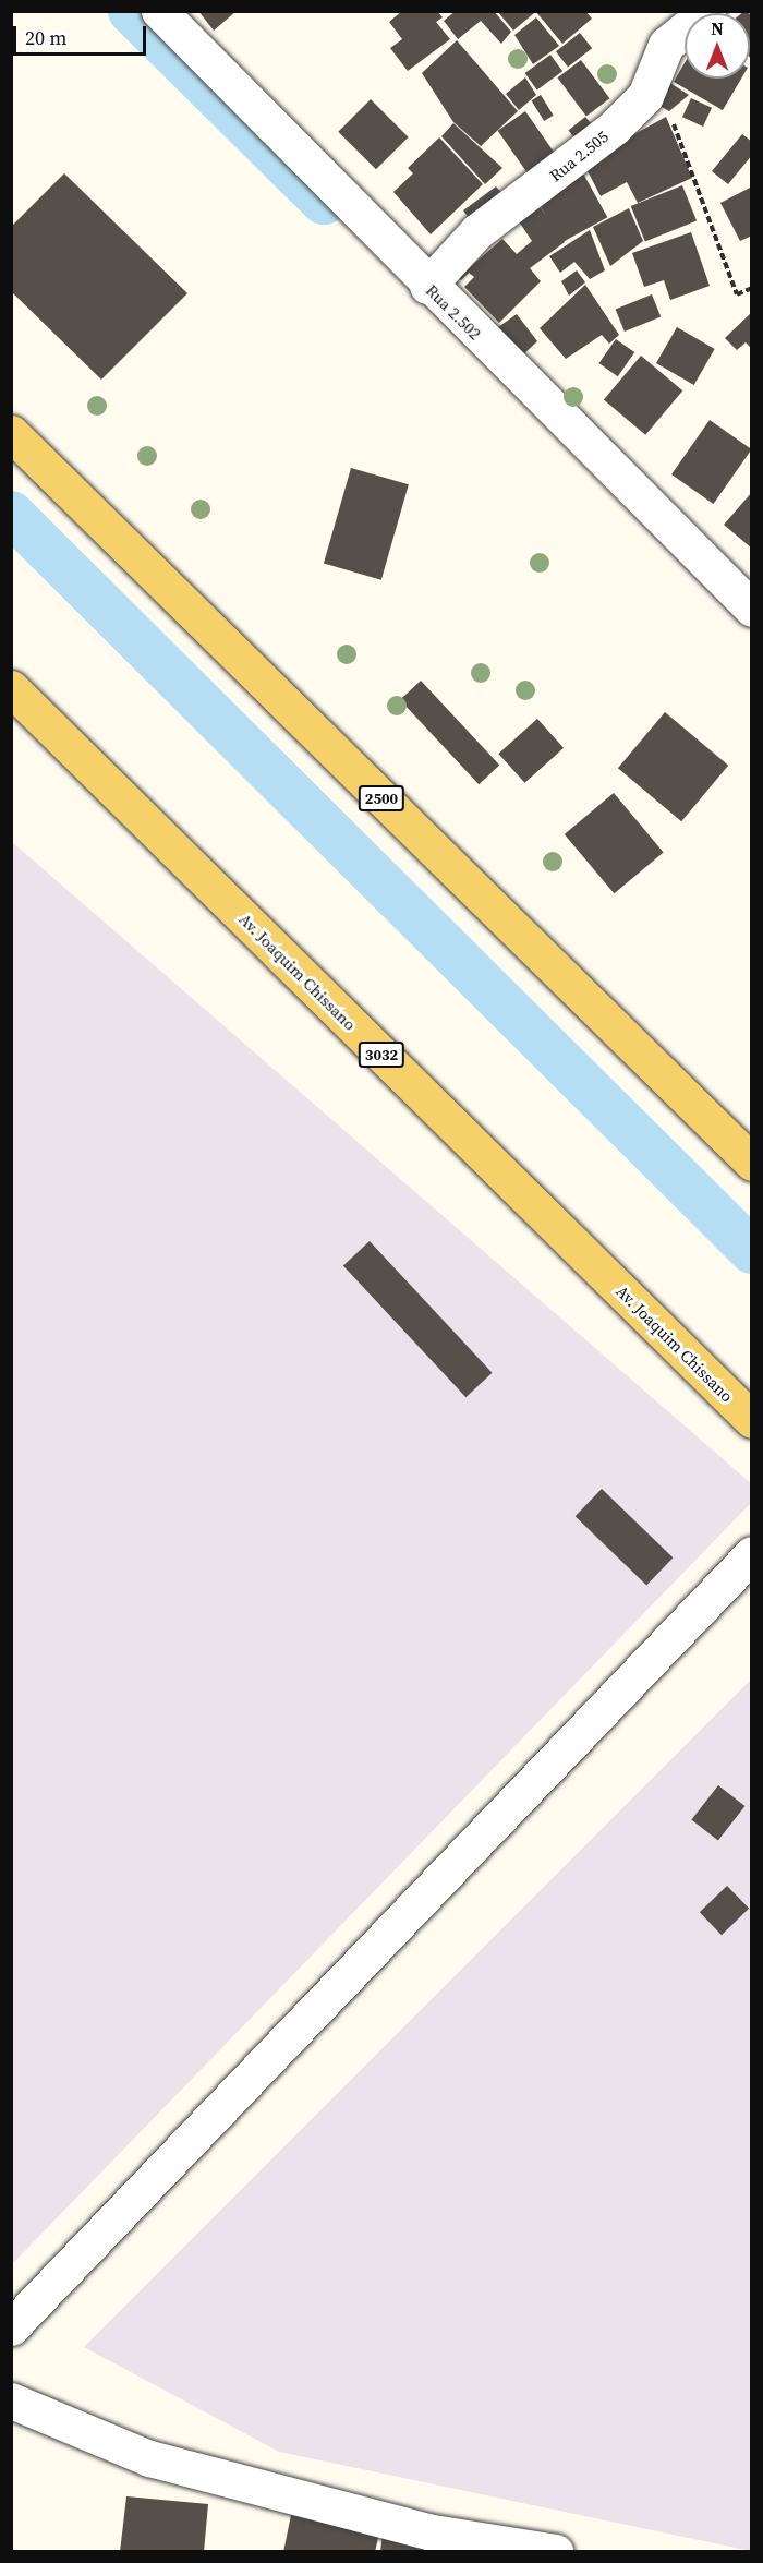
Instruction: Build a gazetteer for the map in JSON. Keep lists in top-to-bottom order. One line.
{"streets":{"main road":["2500","Av. Joaquim Chissano","3032"],"street":["Rua 2.505","Rua 2.502"]},"crossings":[["Rua 2.505","Rua 2.502"]],"scale_bar":"20 m","north":"top"}
